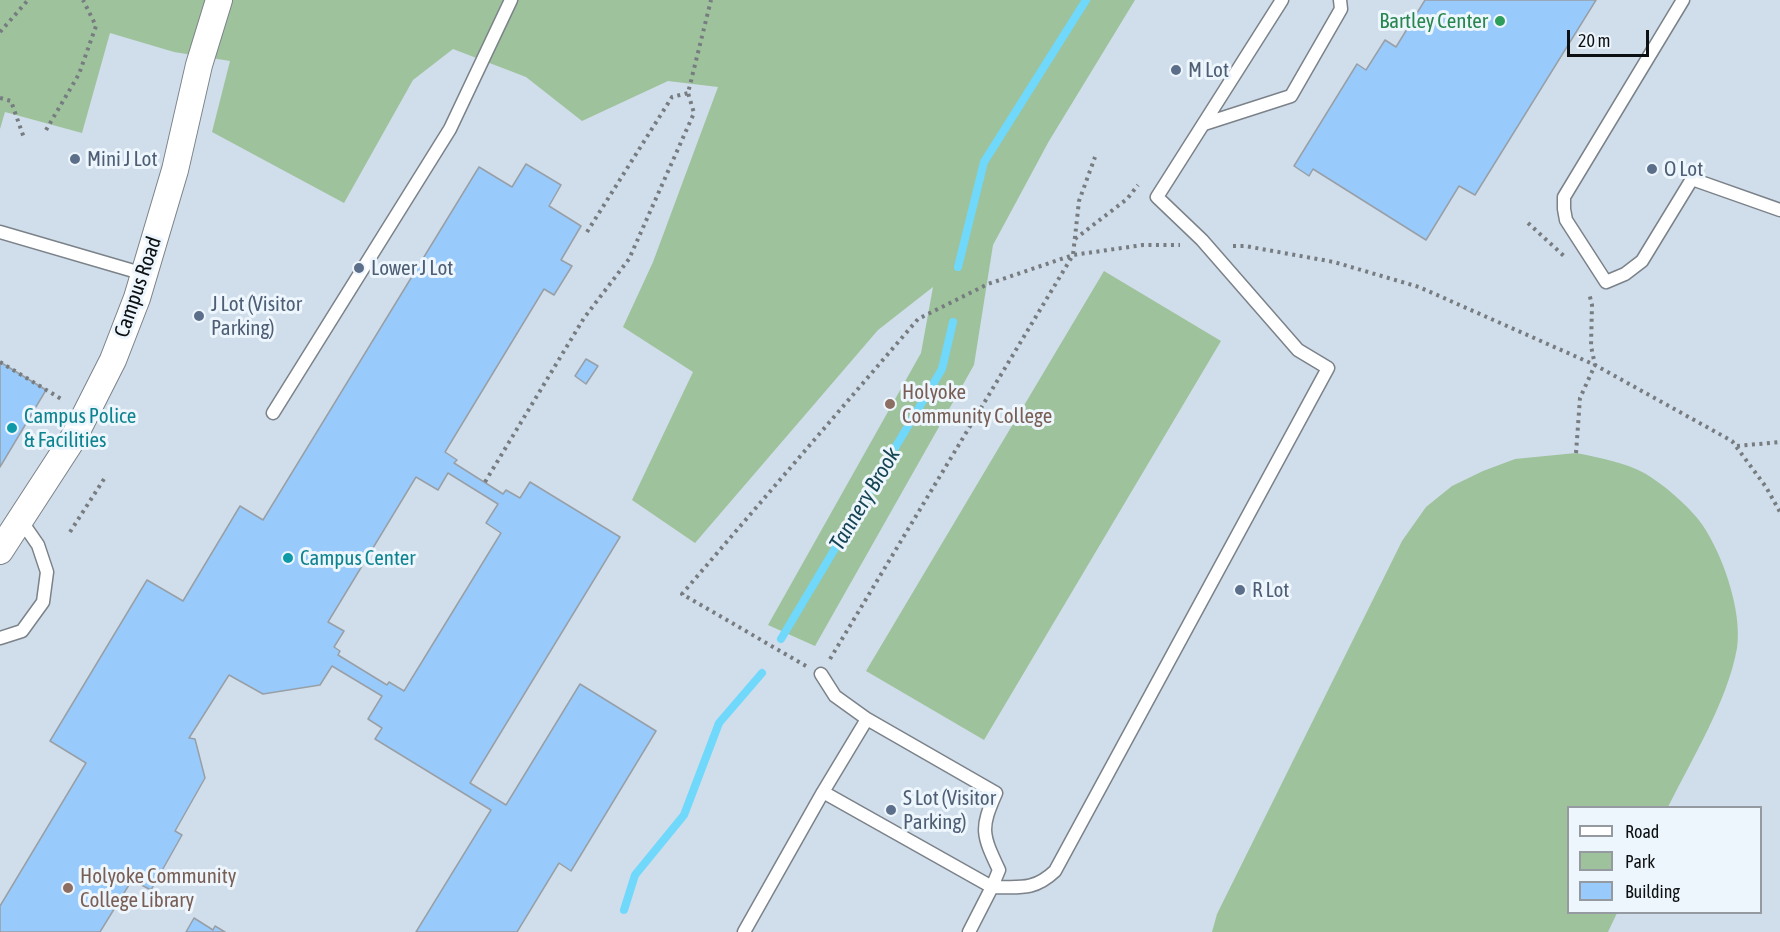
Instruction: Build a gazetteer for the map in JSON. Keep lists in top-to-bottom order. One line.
{"streets":{"street":["Campus Road"]},"water":["Tannery Brook"],"places":["Bartley Center","M Lot","Mini J Lot","O Lot","Lower J Lot","J Lot (Visitor Parking)","Holyoke Community College","Campus Police & Facilities","Campus Center","R Lot","S Lot (Visitor Parking)","Holyoke Community College Library"],"legend":["Road","Park","Building"],"scale_bar":"20 m"}
